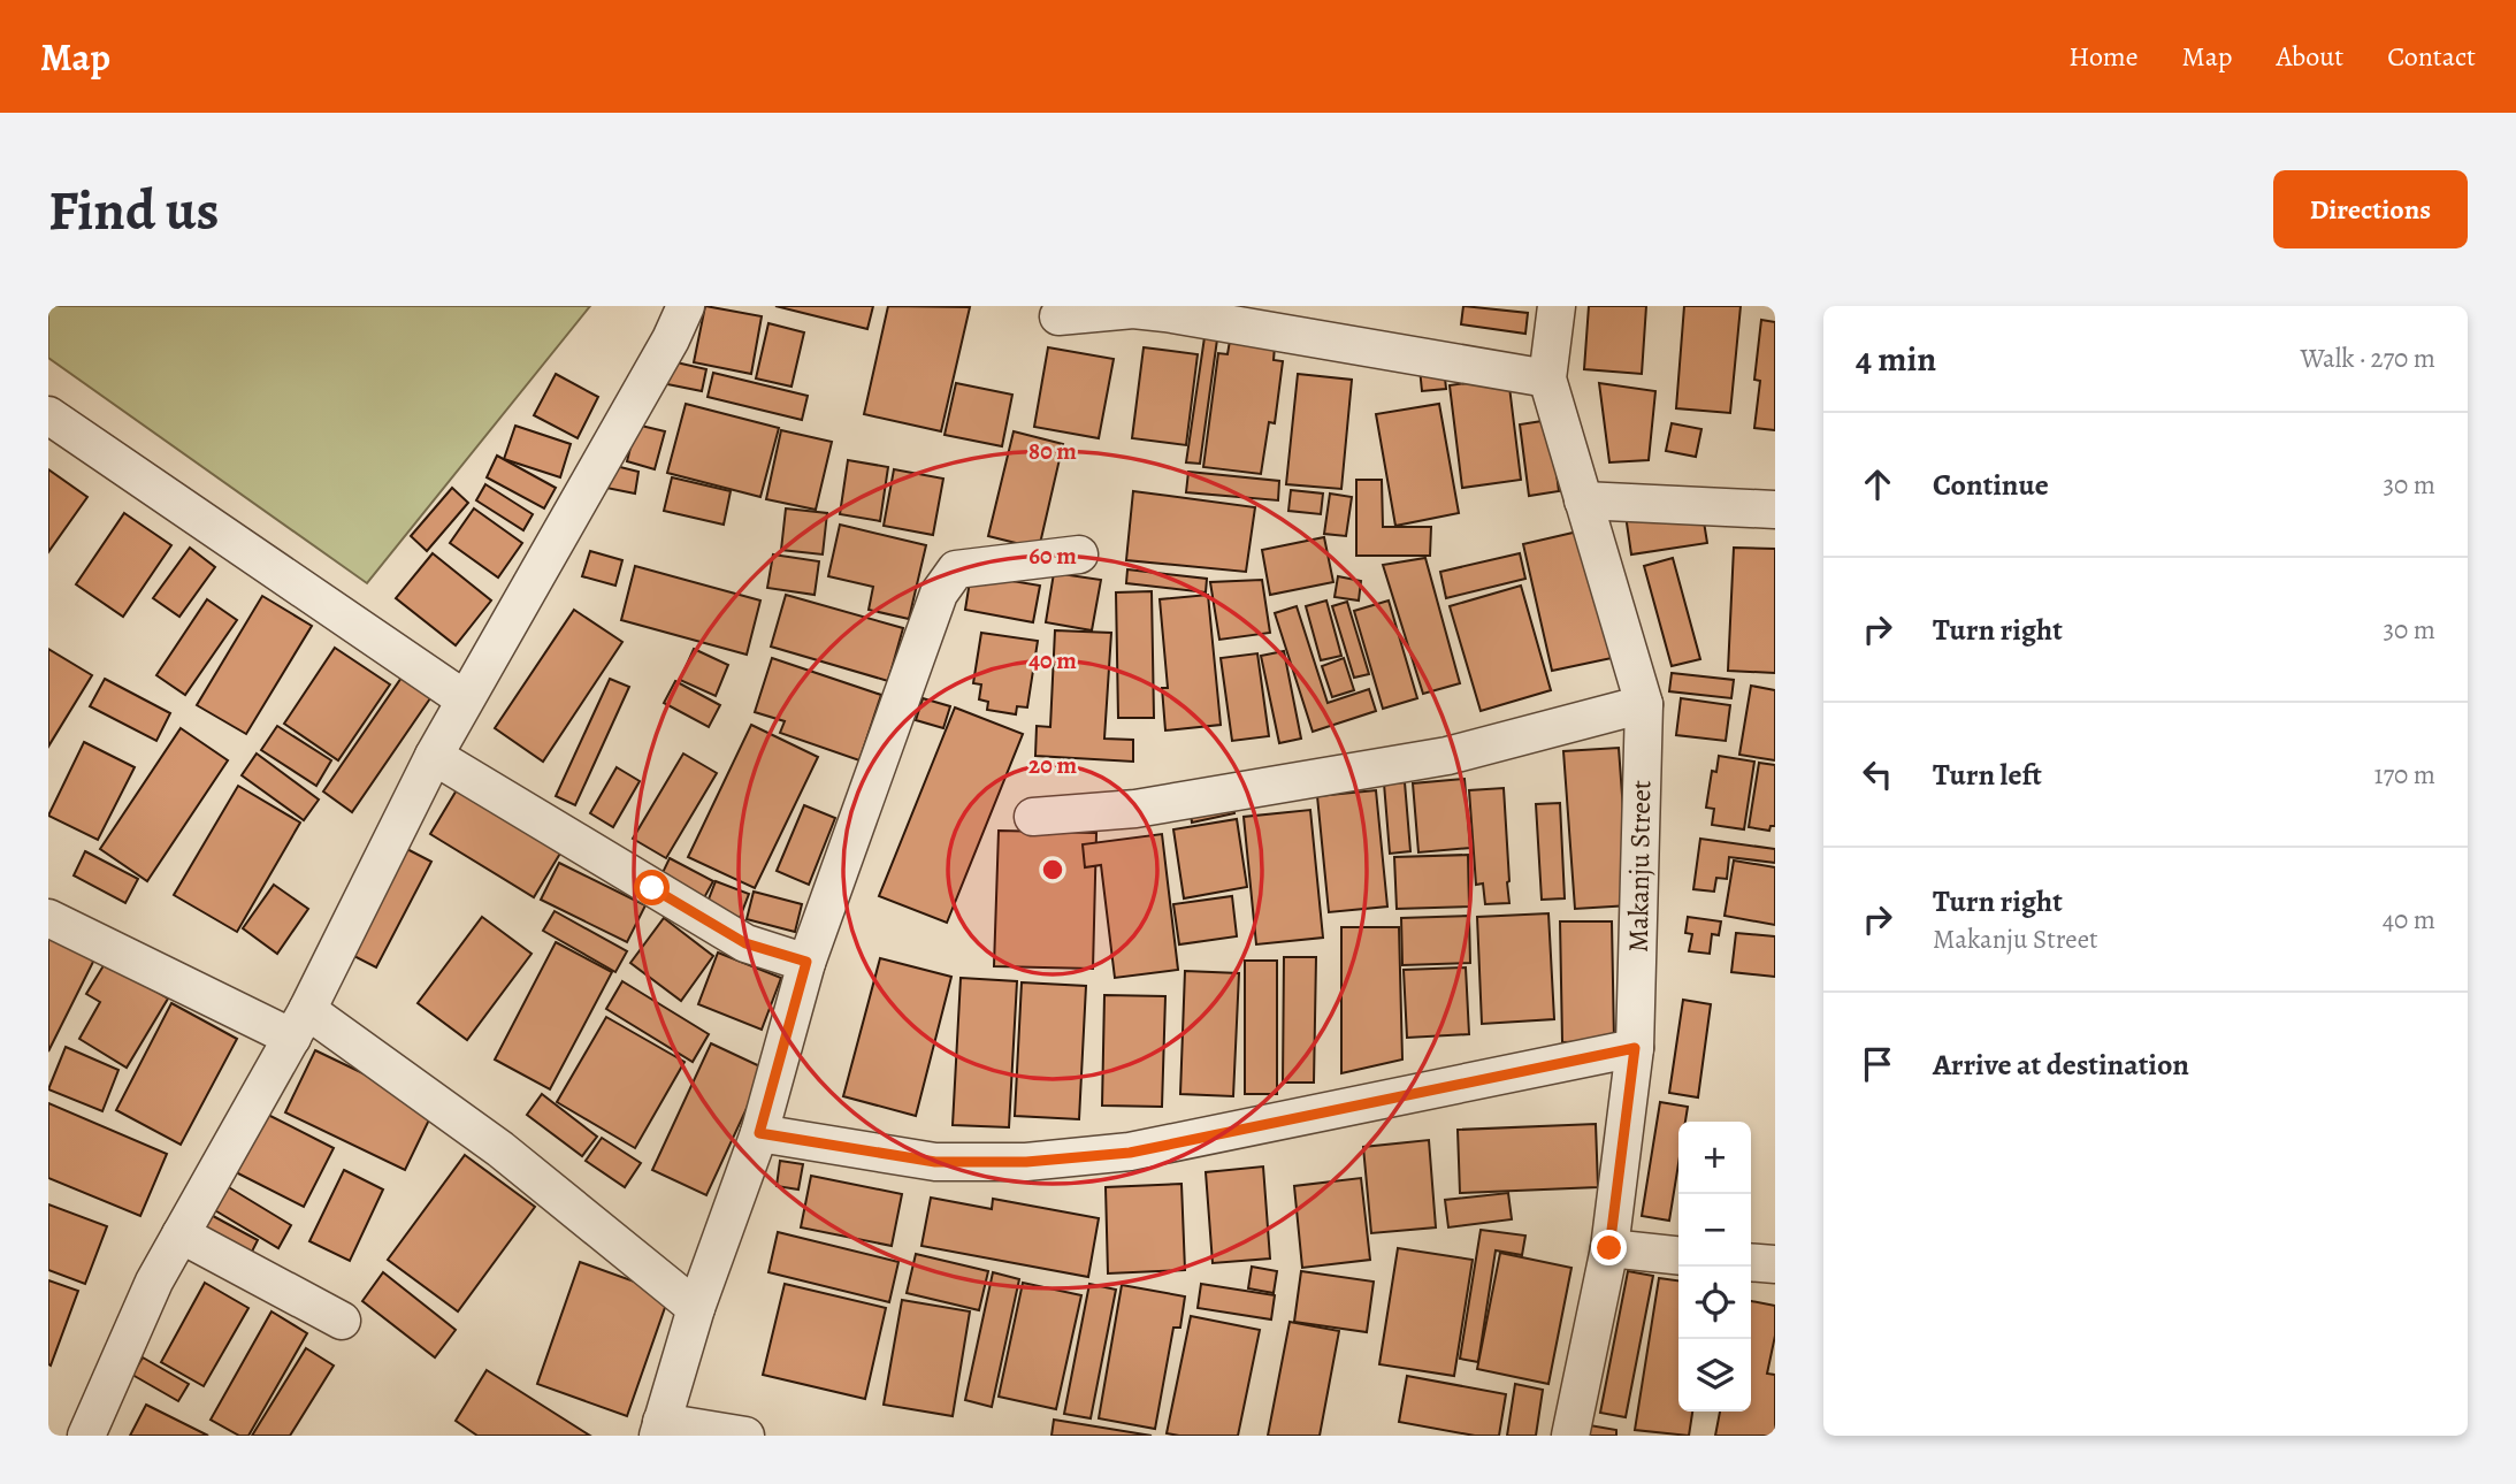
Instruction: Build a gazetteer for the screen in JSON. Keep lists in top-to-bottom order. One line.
{"streets":{"street":["Makanju Street"]},"page":{"header":"Map","nav":["Home","Map","About","Contact"],"buttons":"Directions","title":"Find us","heading":["4 min","Walk · 270 m"],"list":[["Continue","30 m"],["Turn right","30 m"],["Turn left","170 m"],["Turn right","Makanju Street","40 m"],"Arrive at destination"],"map_buttons":["+","−"]},"rings":["80 m","60 m","40 m","20 m"]}
